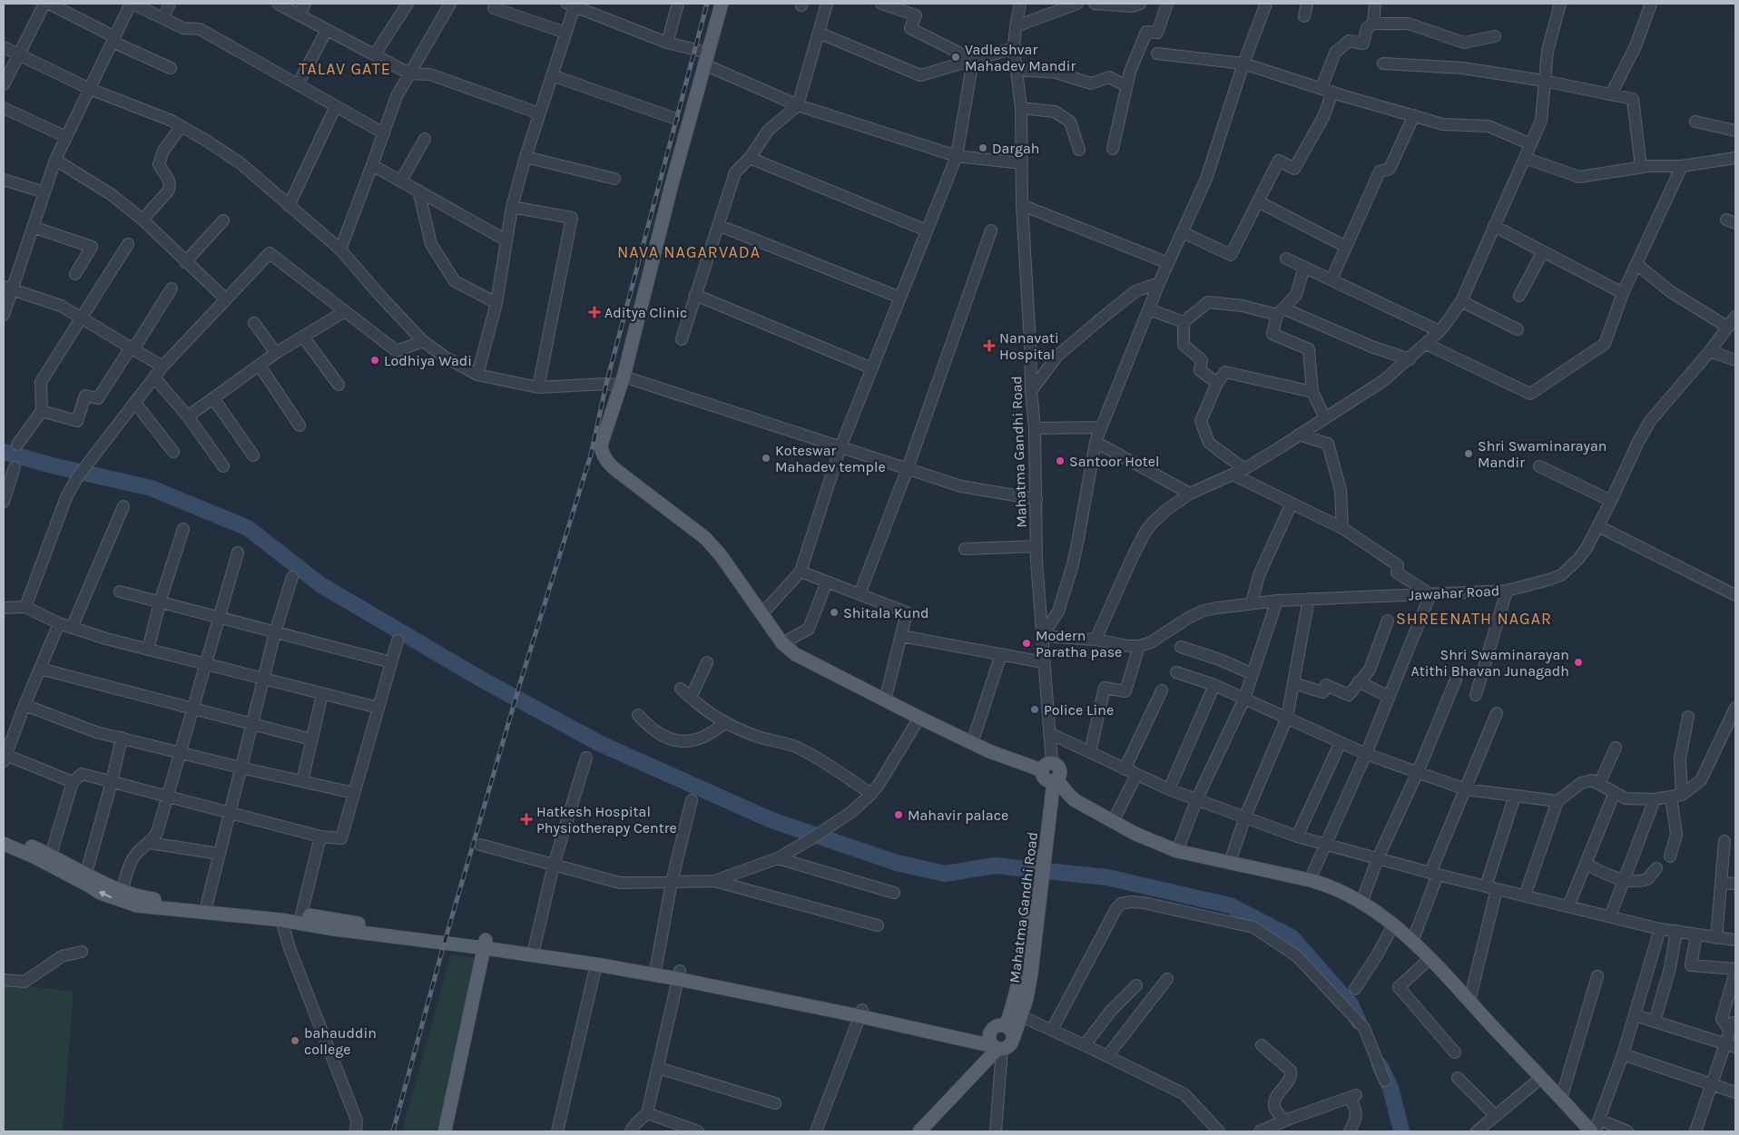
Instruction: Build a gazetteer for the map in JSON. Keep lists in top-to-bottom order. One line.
{"streets":{"main road":["Mahatma Gandhi Road"],"street":["Jawahar Road"]},"districts":["TALAV GATE","NAVA NAGARVADA","SHREENATH NAGAR"],"places":{"other":["Vadleshvar Mahadev Mandir","Dargah","Lodhiya Wadi","Shri Swaminarayan Mandir","Koteswar Mahadev temple","Santoor Hotel","Shitala Kund","Modern Paratha pase","Shri Swaminarayan Atithi Bhavan Junagadh","Police Line","Mahavir palace","bahauddin college"],"health":["Aditya Clinic","Nanavati Hospital","Hatkesh Hospital Physiotherapy Centre"]}}
